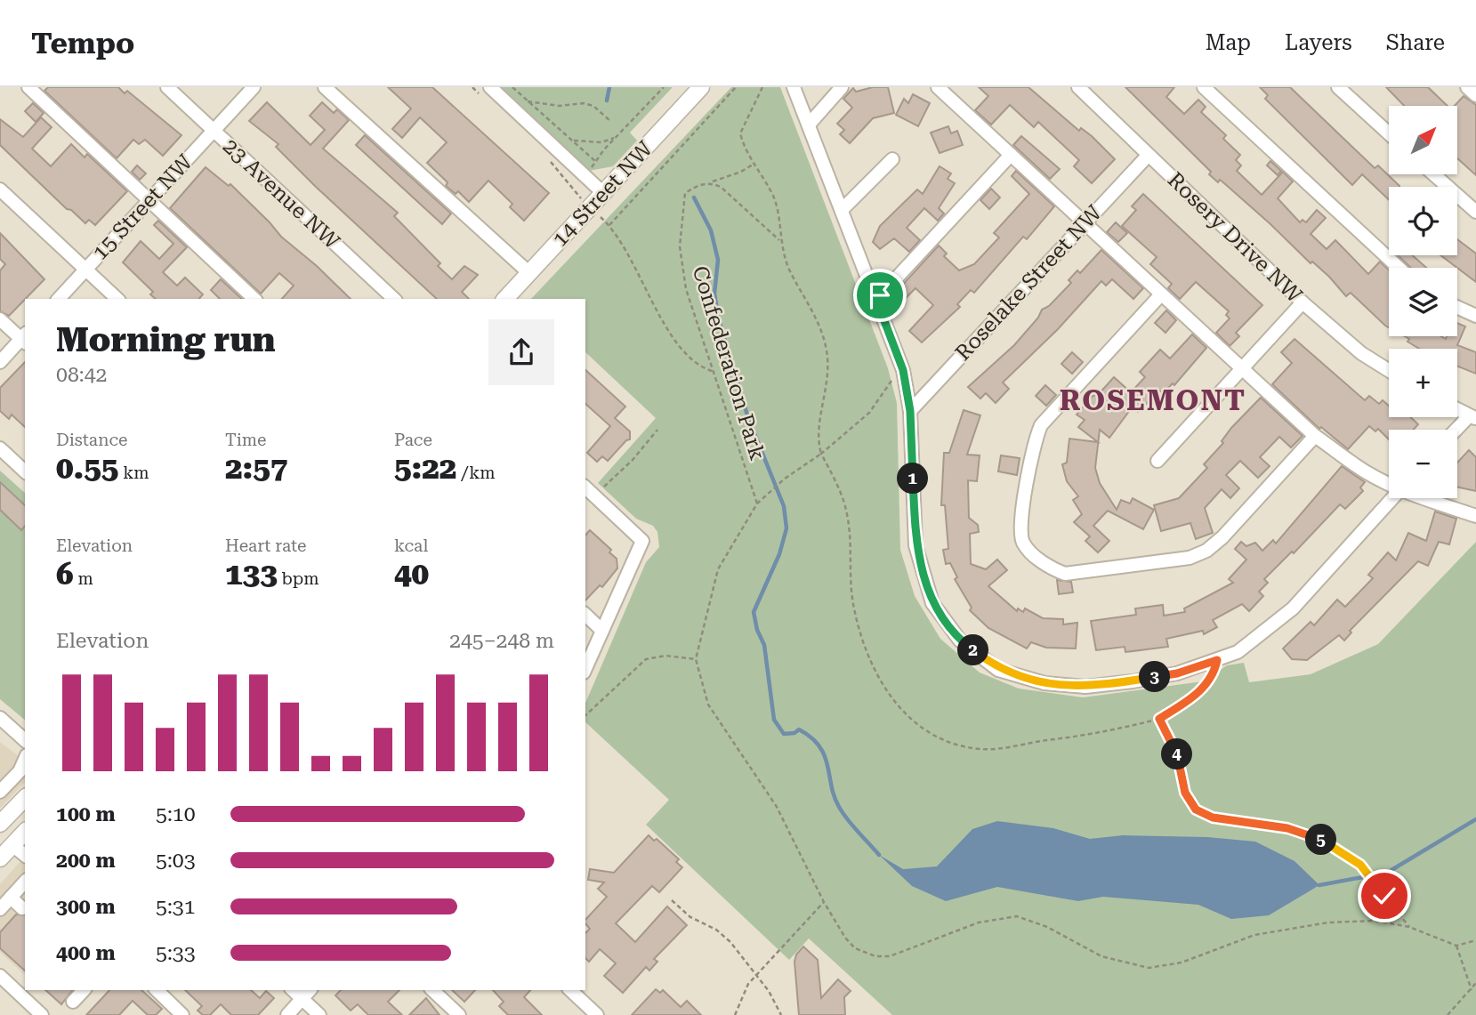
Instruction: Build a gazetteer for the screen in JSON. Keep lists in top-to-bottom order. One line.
{"streets":{"main road":["14 Street NW"],"street":["23 Avenue NW","15 Street NW","Rosery Drive NW","Roselake Street NW"],"path":["Confederation Park"]},"crossings":[["23 Avenue NW","15 Street NW"],["Rosery Drive NW","Roselake Street NW"]],"districts":["ROSEMONT"],"north":"top right","page":{"header":"Tempo","nav":["Map","Layers","Share"],"map_buttons":["+","−"],"heading":["Morning run","08:42"],"stats":[["Distance","0.55 km"],["Time","2:57"],["Pace","5:22 /km"],["Elevation","6 m"],["Heart rate","133 bpm"],["kcal","40"]],"pins":["1","2","3","4","5"],"chart":["Elevation","245–248 m"],"list":[{"name":"100 m","note":"5:10"},{"name":"200 m","note":"5:03"},{"name":"300 m","note":"5:31"},{"name":"400 m","note":"5:33"}]}}
